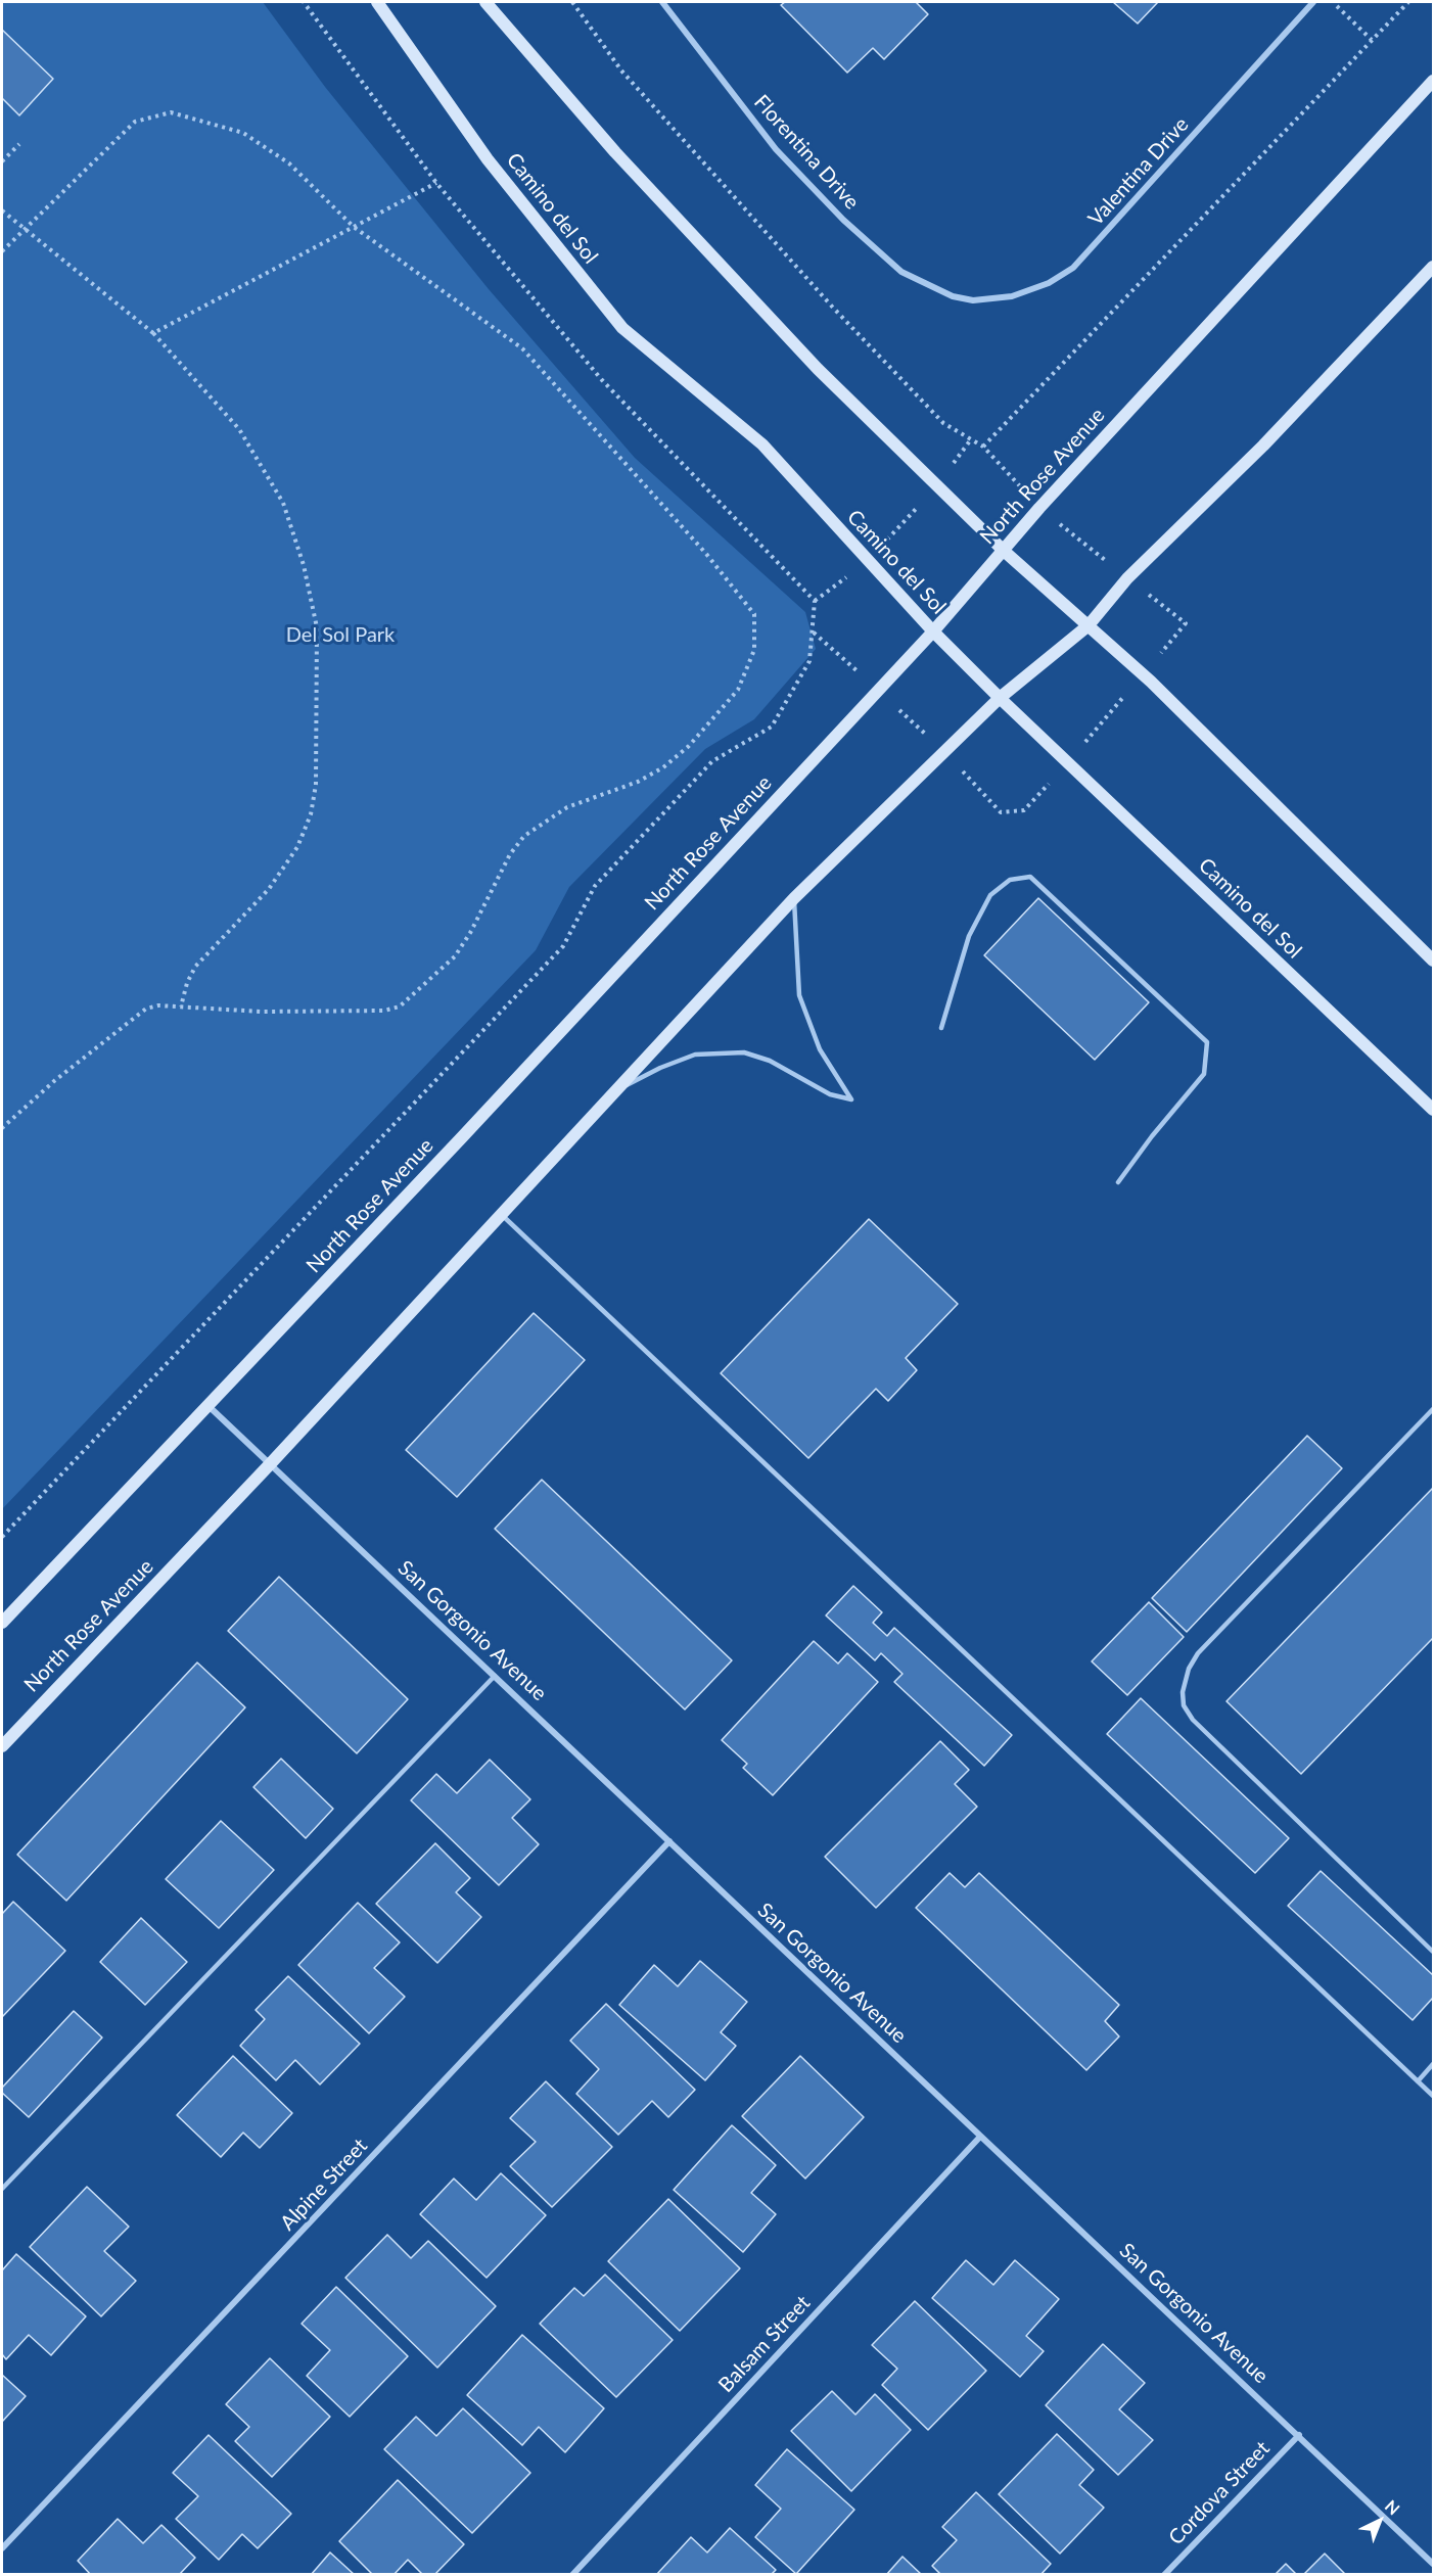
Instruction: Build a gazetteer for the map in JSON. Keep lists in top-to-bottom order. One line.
{"streets":{"main road":["Camino del Sol","North Rose Avenue"],"street":["Florentina Drive","Valentina Drive","San Gorgonio Avenue","Alpine Street","Balsam Street","Cordova Street"]},"crossings":[["Florentina Drive","Valentina Drive"],["Camino del Sol","North Rose Avenue"],["North Rose Avenue","San Gorgonio Avenue"],["San Gorgonio Avenue","Alpine Street"],["San Gorgonio Avenue","Balsam Street"],["San Gorgonio Avenue","Cordova Street"]],"parks":["Del Sol Park"],"north":"top right"}
